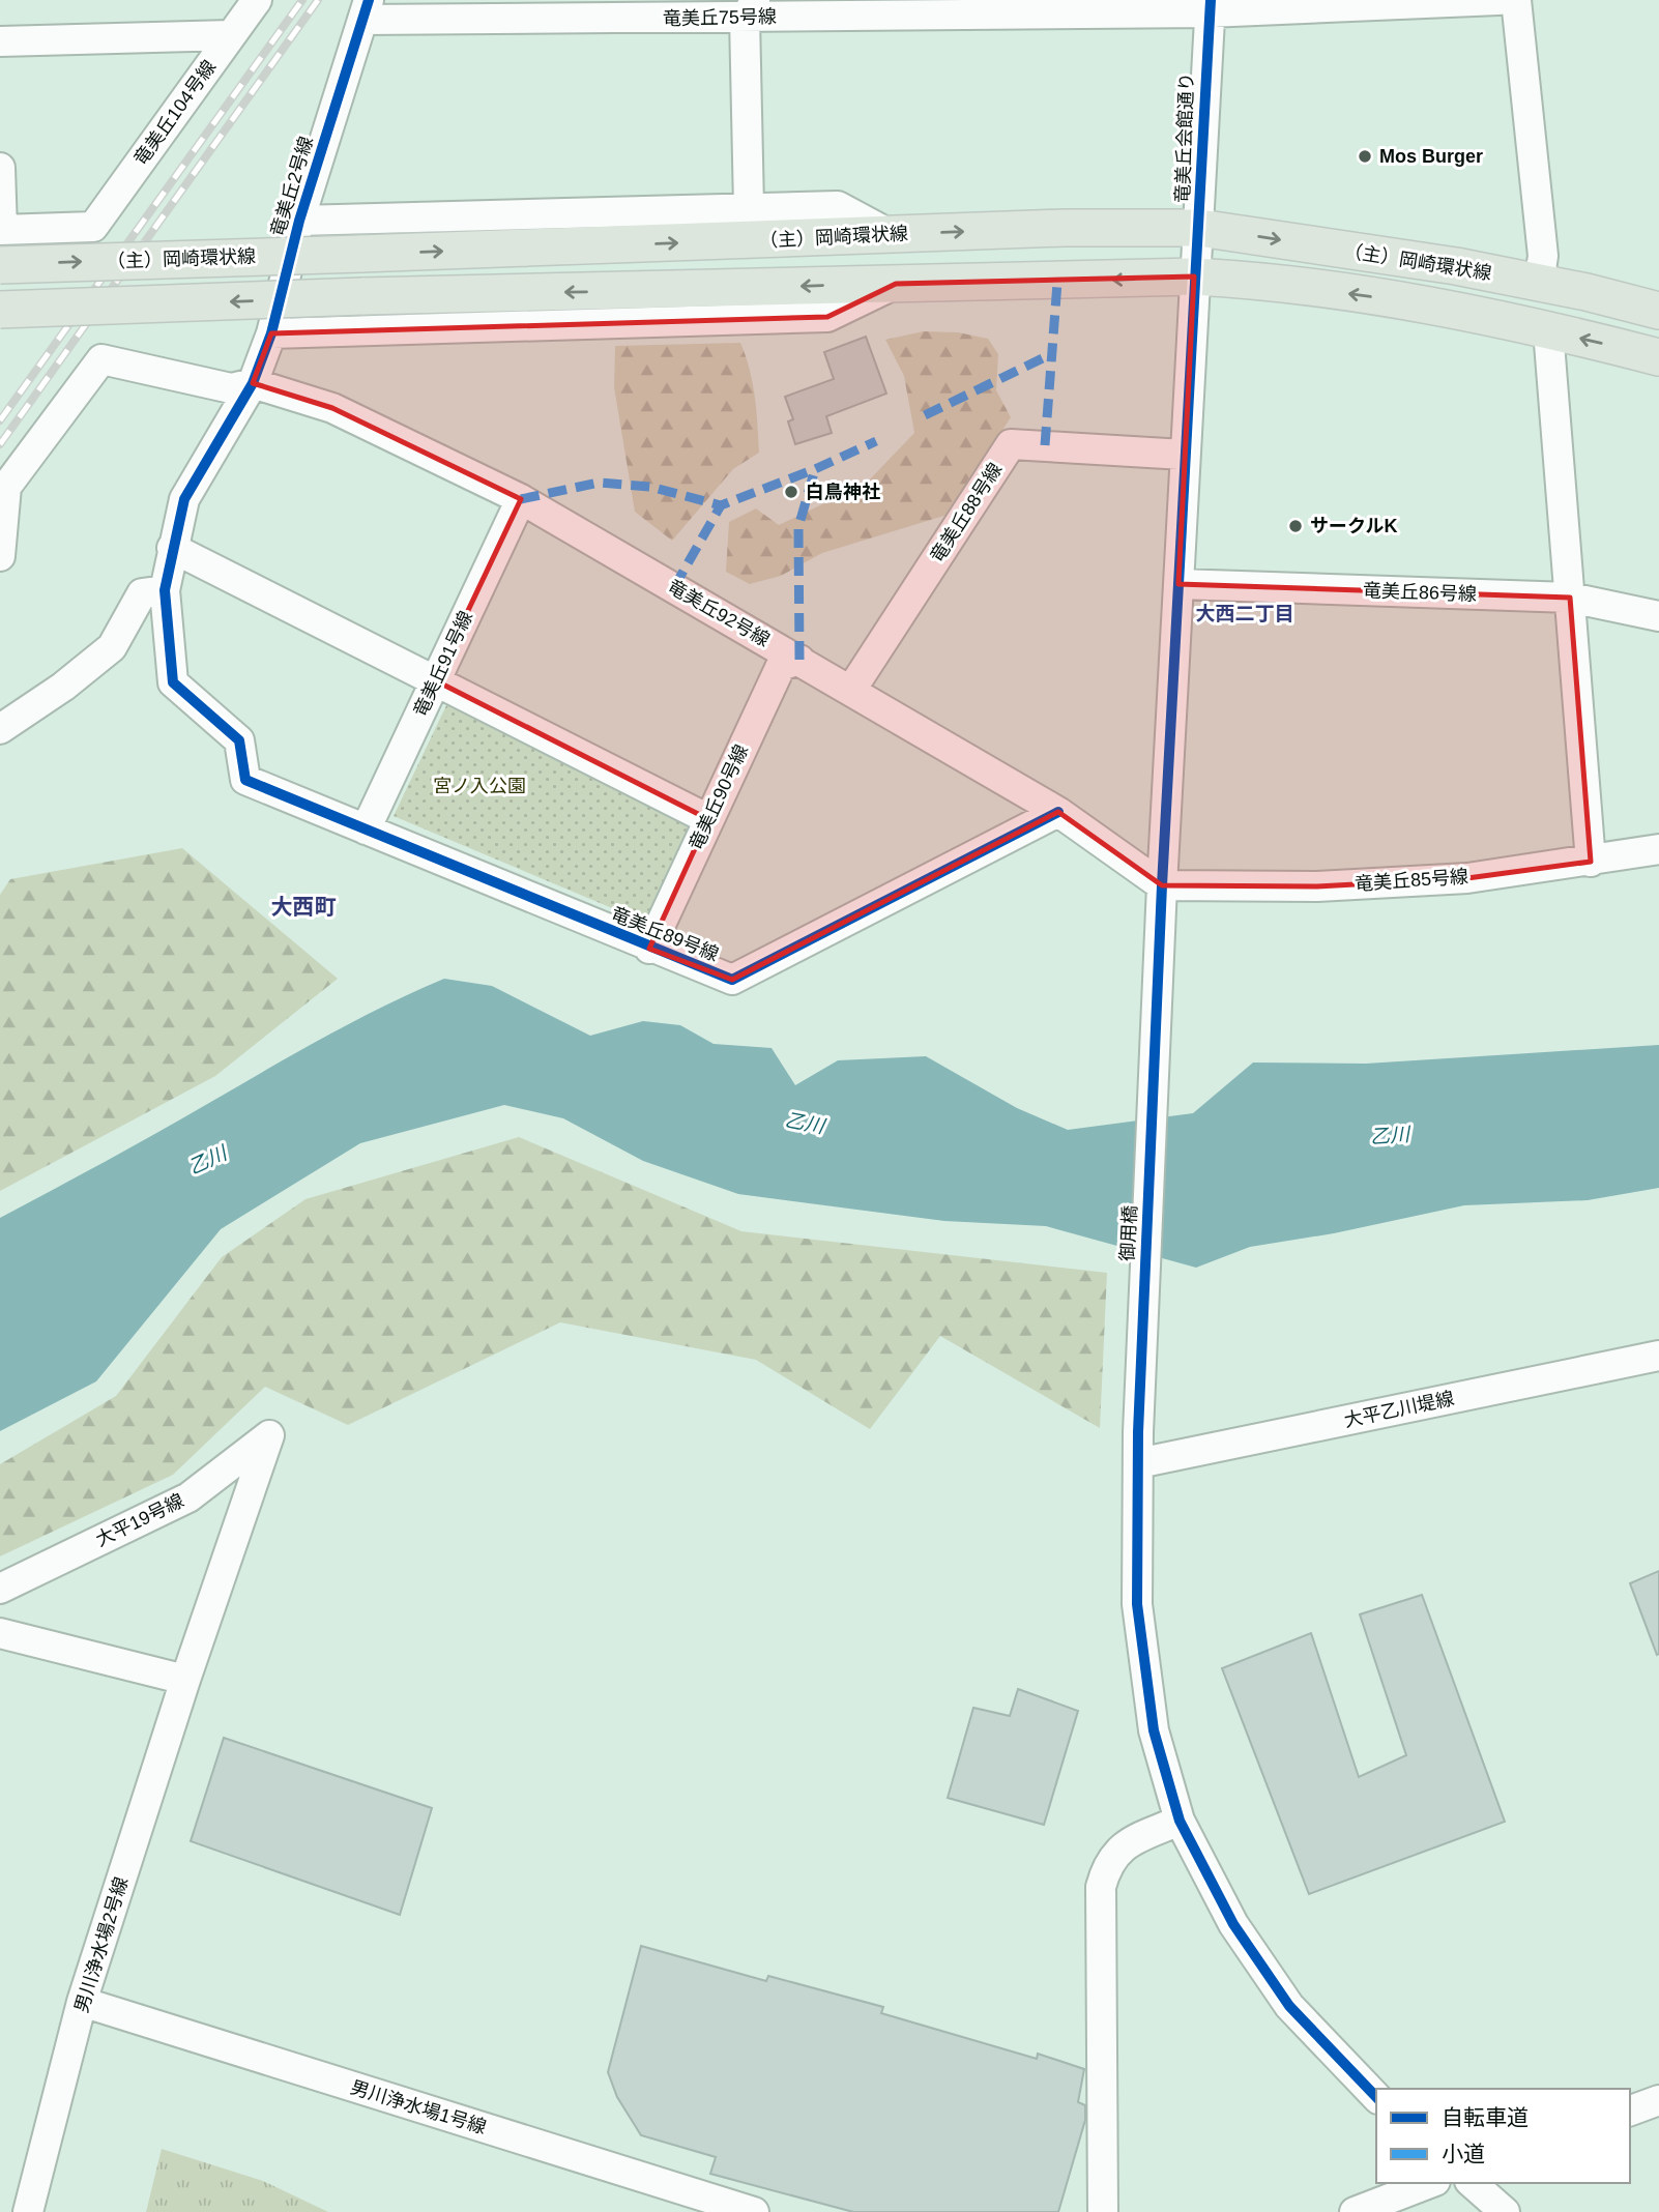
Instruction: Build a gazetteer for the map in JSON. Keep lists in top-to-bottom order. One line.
{"streets":{"main road":["（主）岡崎環状線"],"street":["竜美丘75号線","竜美丘104号線","竜美丘会館通り","竜美丘2号線","竜美丘88号線","竜美丘86号線","竜美丘92号線","竜美丘91号線","竜美丘90号線","竜美丘85号線","竜美丘89号線","御用橋","大平乙川堤線","大平19号線","男川浄水場2号線","男川浄水場1号線"]},"crossings":[["竜美丘75号線","竜美丘会館通り"],["竜美丘75号線","竜美丘2号線"],["竜美丘会館通り","（主）岡崎環状線"],["竜美丘会館通り","竜美丘88号線"],["竜美丘会館通り","竜美丘86号線"],["竜美丘会館通り","御用橋"],["竜美丘2号線","竜美丘92号線"],["竜美丘2号線","竜美丘89号線"],["竜美丘88号線","竜美丘92号線"],["竜美丘86号線","御用橋"],["竜美丘92号線","竜美丘91号線"],["竜美丘92号線","竜美丘90号線"],["竜美丘92号線","竜美丘85号線"],["竜美丘92号線","竜美丘89号線"],["竜美丘92号線","御用橋"],["竜美丘91号線","竜美丘89号線"],["竜美丘90号線","竜美丘89号線"],["竜美丘85号線","御用橋"],["御用橋","大平乙川堤線"],["大平19号線","男川浄水場2号線"],["男川浄水場2号線","男川浄水場1号線"]],"districts":["大西二丁目","大西町"],"water":["乙川"],"parks":["宮ノ入公園"],"places":["Mos Burger","白鳥神社","サークルK"],"legend":["自転車道","小道"]}
